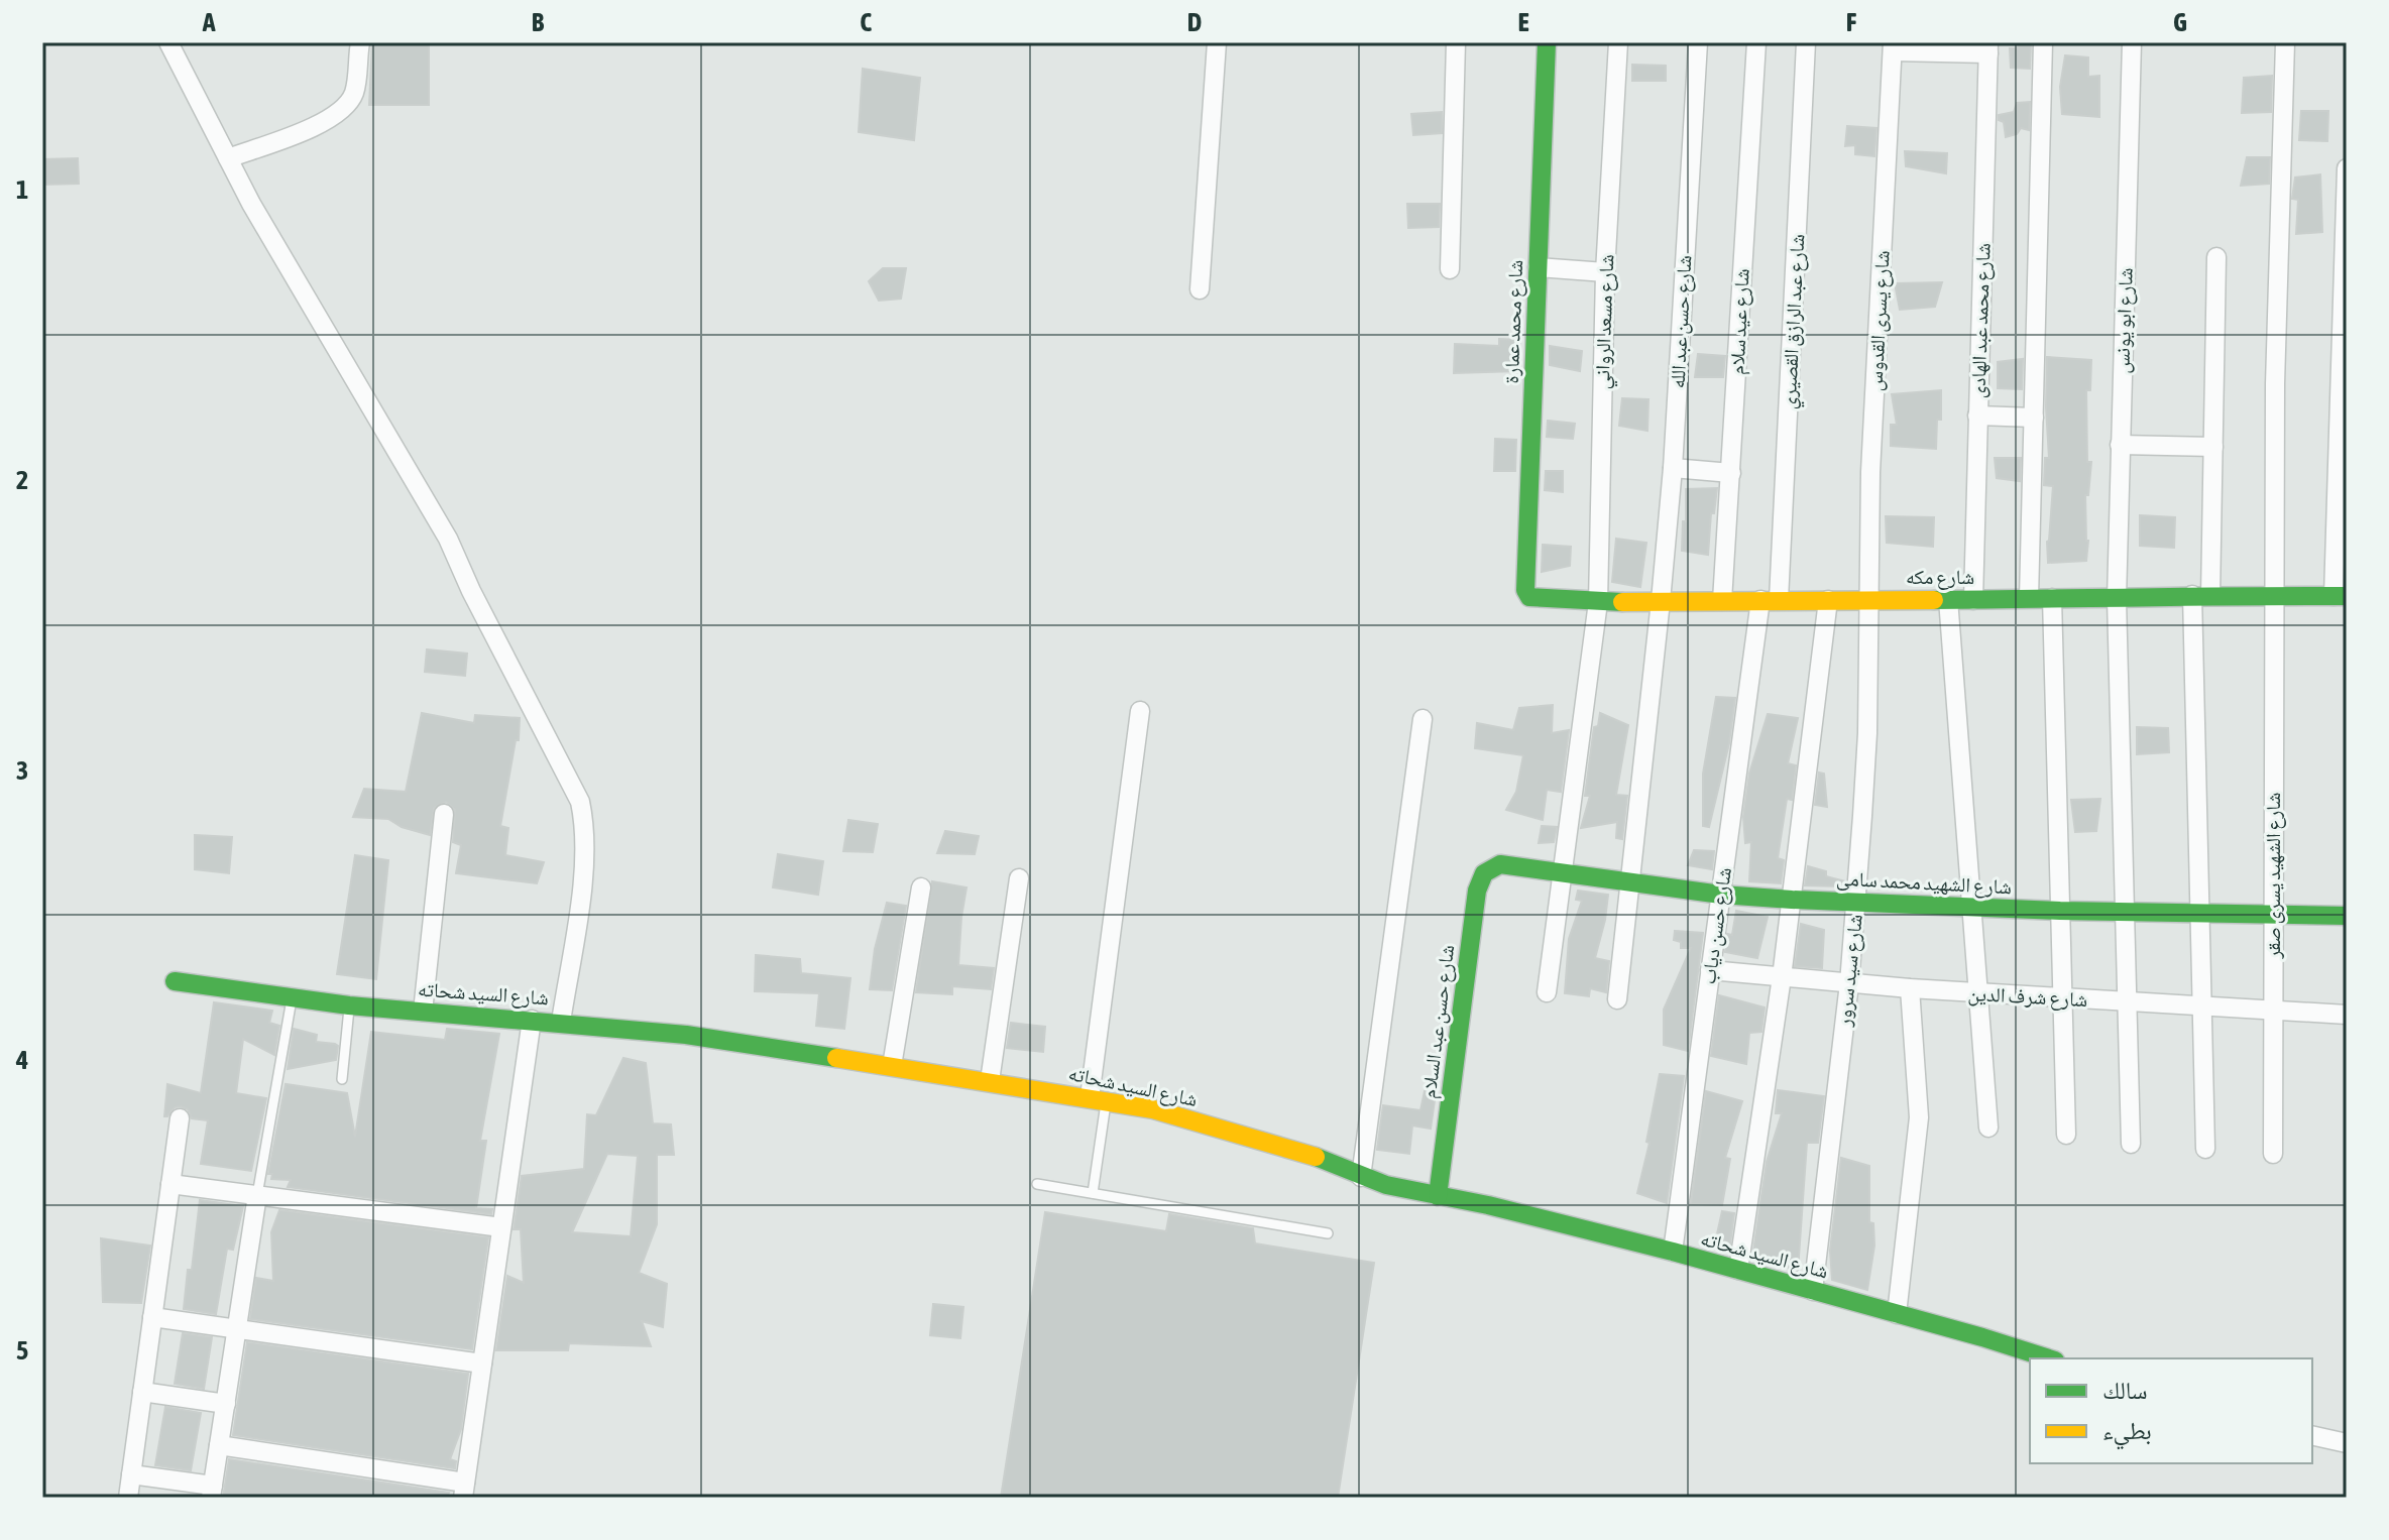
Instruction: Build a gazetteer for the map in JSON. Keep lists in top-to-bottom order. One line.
{"streets":{"street":["شارع يسرى القدوس","شارع محمد عبد الهادى","شارع ابو يونس","شارع محمد عمارة","شارع مسعد الرواني","شارع حسن عبد الله","شارع عيد سلام","شارع عبد الرازق القصيري","شارع مكه","شارع الشهيد يسرى صقر","شارع الشهيد محمد سامى","شارع حسن دياب","شارع سيد سرور","شارع السيد شحاته","شارع شرف الدين","شارع حسن عبد السلام"]},"crossings":[["شارع يسرى القدوس","شارع مكه"],["شارع يسرى القدوس","شارع سيد سرور"],["شارع محمد عبد الهادى","شارع مكه"],["شارع ابو يونس","شارع مكه"],["شارع ابو يونس","شارع الشهيد محمد سامى"],["شارع ابو يونس","شارع شرف الدين"],["شارع محمد عمارة","شارع مكه"],["شارع مسعد الرواني","شارع مكه"],["شارع مسعد الرواني","شارع الشهيد محمد سامى"],["شارع حسن عبد الله","شارع مكه"],["شارع حسن عبد الله","شارع الشهيد محمد سامى"],["شارع عيد سلام","شارع مكه"],["شارع عبد الرازق القصيري","شارع مكه"],["شارع عبد الرازق القصيري","شارع حسن دياب"],["شارع مكه","شارع الشهيد يسرى صقر"],["شارع مكه","شارع حسن دياب"],["شارع مكه","شارع سيد سرور"],["شارع الشهيد يسرى صقر","شارع الشهيد محمد سامى"],["شارع الشهيد يسرى صقر","شارع شرف الدين"],["شارع الشهيد محمد سامى","شارع حسن دياب"],["شارع الشهيد محمد سامى","شارع سيد سرور"],["شارع الشهيد محمد سامى","شارع حسن عبد السلام"],["شارع حسن دياب","شارع السيد شحاته"],["شارع حسن دياب","شارع شرف الدين"],["شارع سيد سرور","شارع السيد شحاته"],["شارع سيد سرور","شارع شرف الدين"],["شارع السيد شحاته","شارع حسن عبد السلام"]],"legend":["سالك","بطيء"],"grid":{"columns":["A","B","C","D","E","F","G"],"rows":["1","2","3","4","5"]}}
